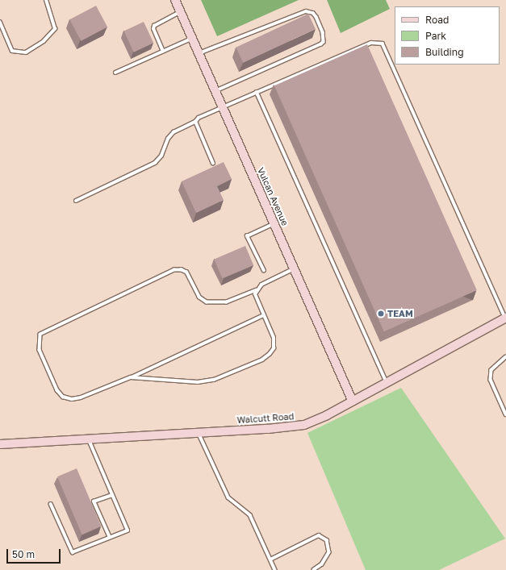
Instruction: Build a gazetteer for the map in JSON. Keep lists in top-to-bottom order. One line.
{"streets":{"street":["Vulcan Avenue","Walcutt Road"]},"crossings":[["Vulcan Avenue","Walcutt Road"]],"places":["TEAM"],"legend":["Road","Park","Building"],"scale_bar":"50 m"}
